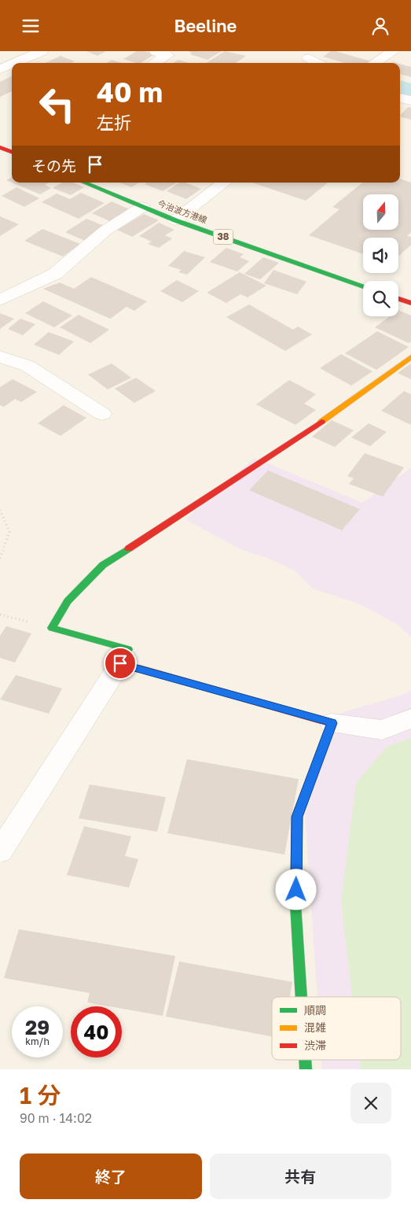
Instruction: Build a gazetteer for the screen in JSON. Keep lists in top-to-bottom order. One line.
{"streets":{"street":["今治波方港線","38"]},"legend":["順調","混雑","渋滞"],"north":"top","page":{"header":"Beeline","turn":["40 m","左折"],"then":"その先","speed":"29 km/h","limit":"40","heading":["1 分","90 m · 14:02"],"buttons":["終了","共有"]}}
